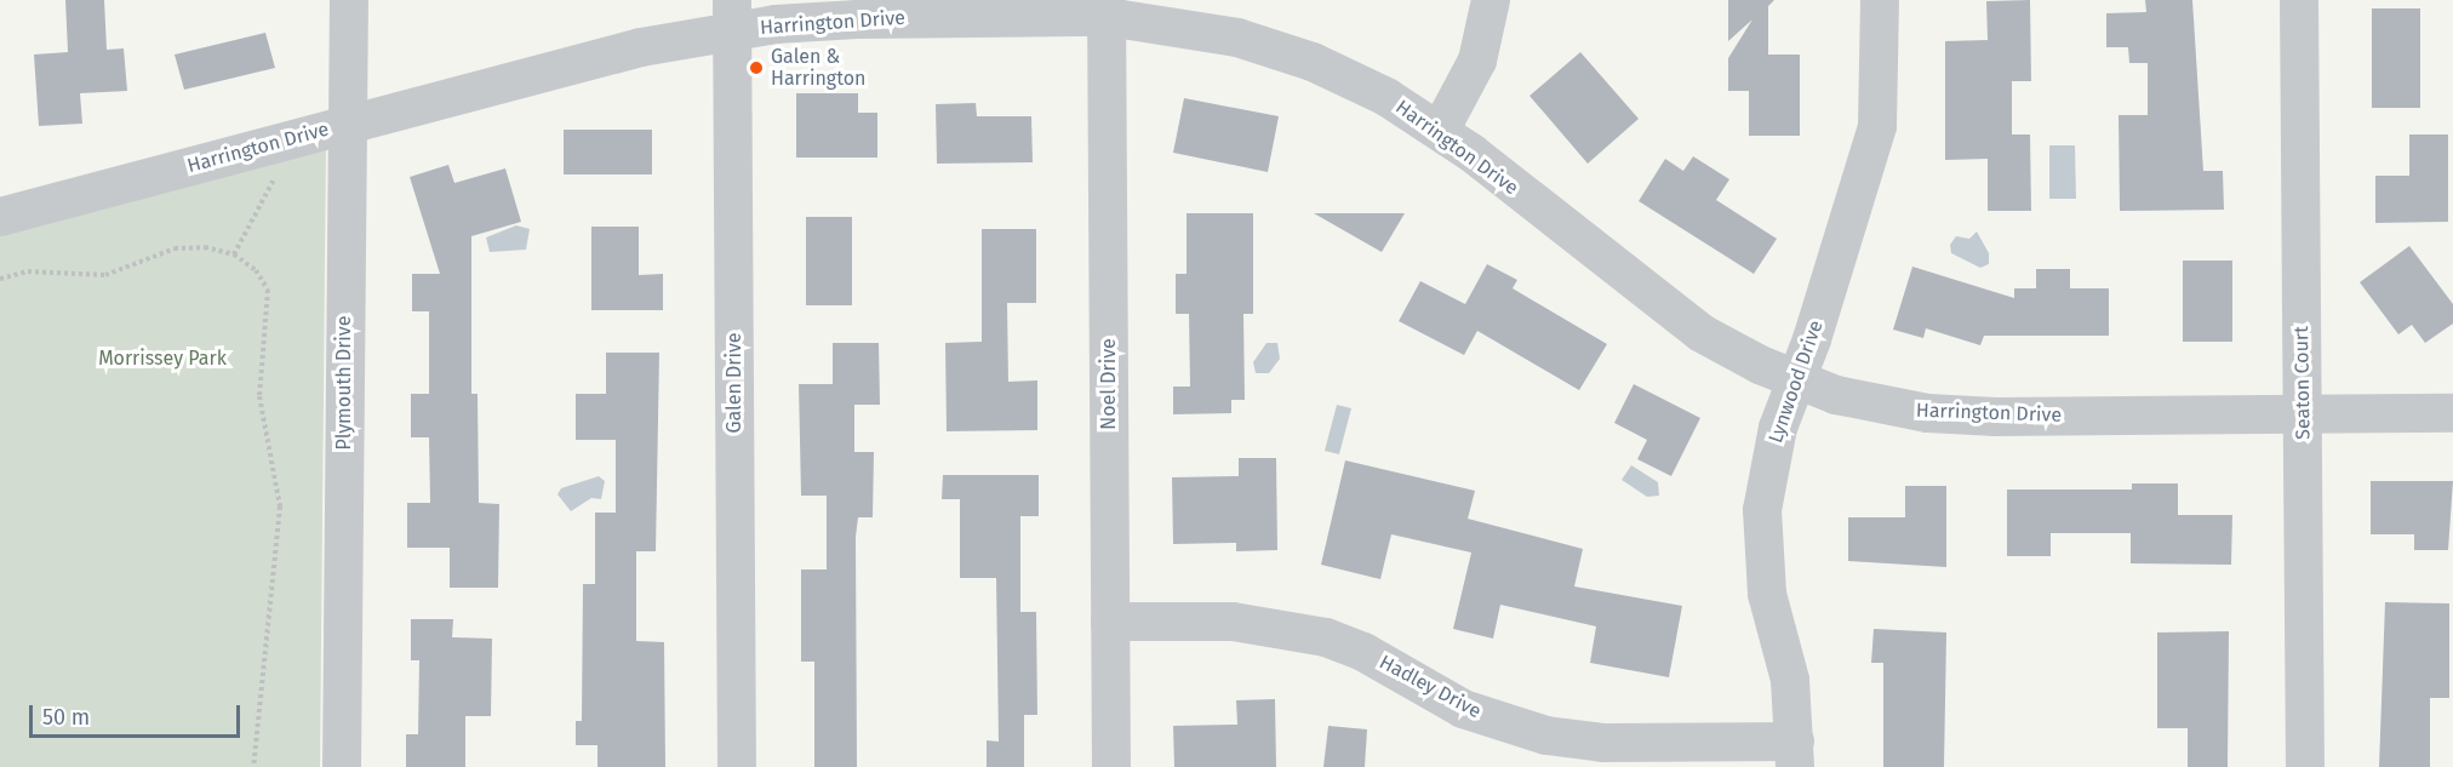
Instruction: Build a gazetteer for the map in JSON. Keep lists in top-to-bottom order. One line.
{"streets":{"street":["Harrington Drive","Lynwood Drive","Plymouth Drive","Galen Drive","Seaton Court","Noel Drive","Hadley Drive"]},"crossings":[["Harrington Drive","Lynwood Drive"],["Harrington Drive","Plymouth Drive"],["Harrington Drive","Galen Drive"],["Harrington Drive","Seaton Court"],["Harrington Drive","Noel Drive"],["Lynwood Drive","Hadley Drive"],["Noel Drive","Hadley Drive"]],"parks":["Morrissey Park"],"places":["Galen & Harrington"],"scale_bar":"50 m"}
